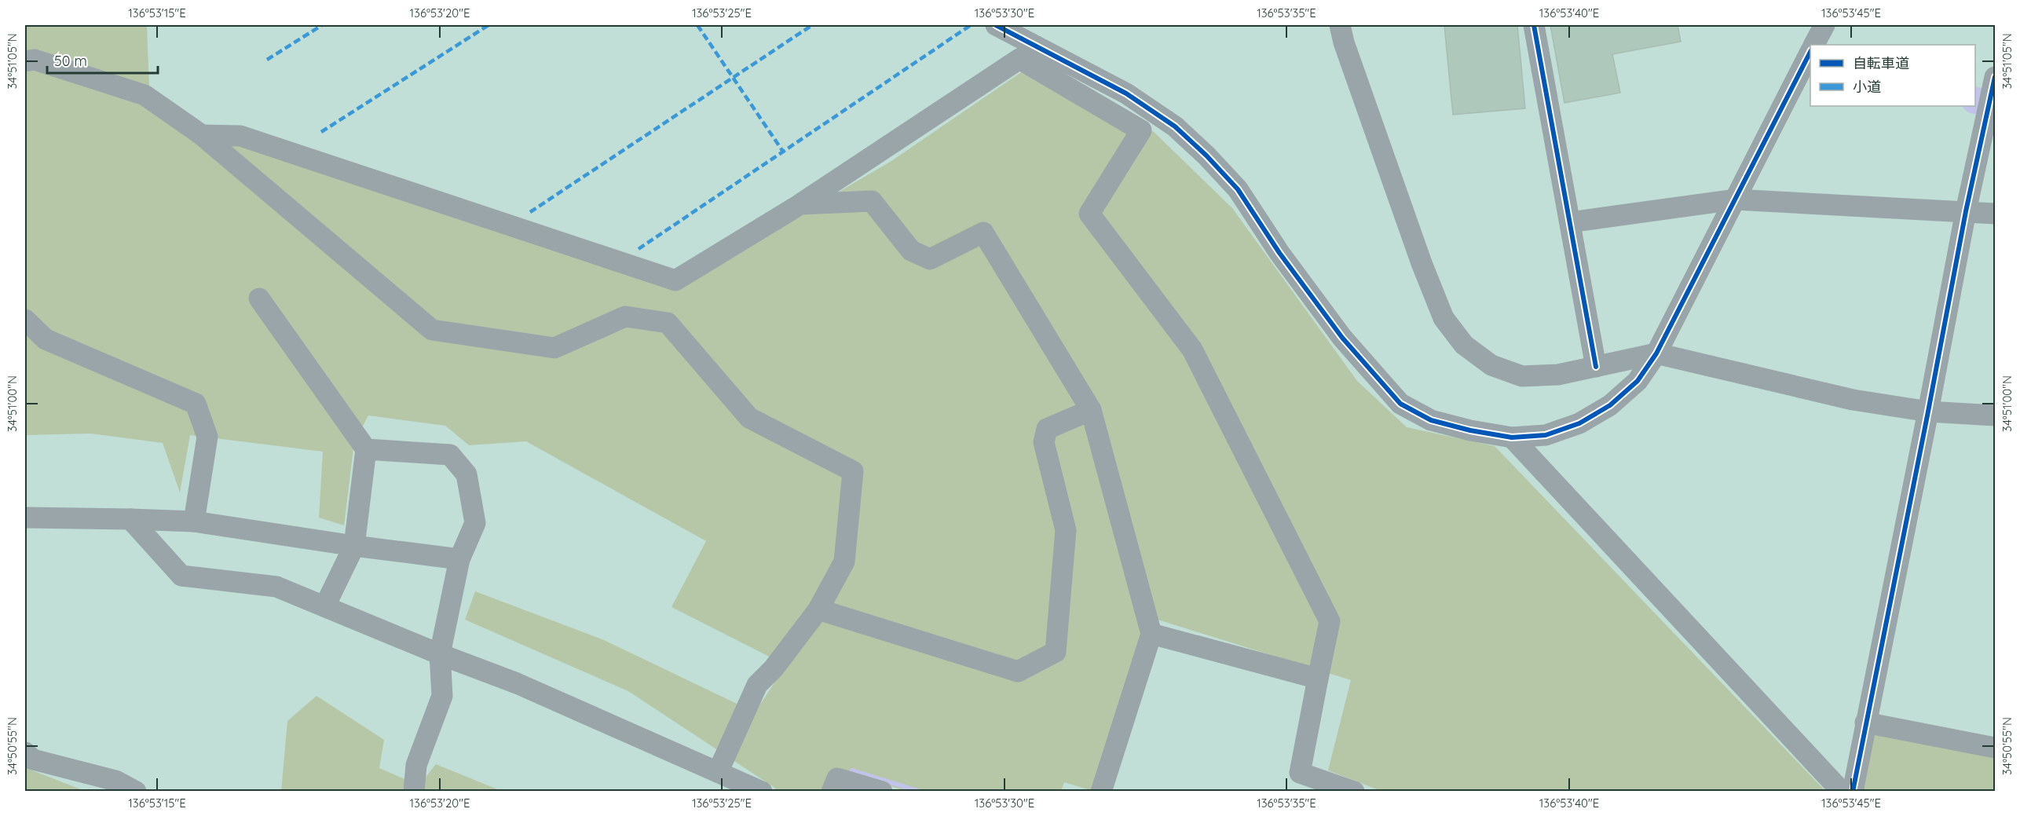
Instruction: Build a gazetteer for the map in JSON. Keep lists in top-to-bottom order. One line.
{"legend":["自転車道","小道"],"scale_bar":"50 m","coordinates":["136°53'15\"E","136°53'20\"E","136°53'25\"E","136°53'30\"E","136°53'35\"E","136°53'40\"E","136°53'45\"E","34°51'05\"N","34°51'00\"N","34°50'55\"N"]}
